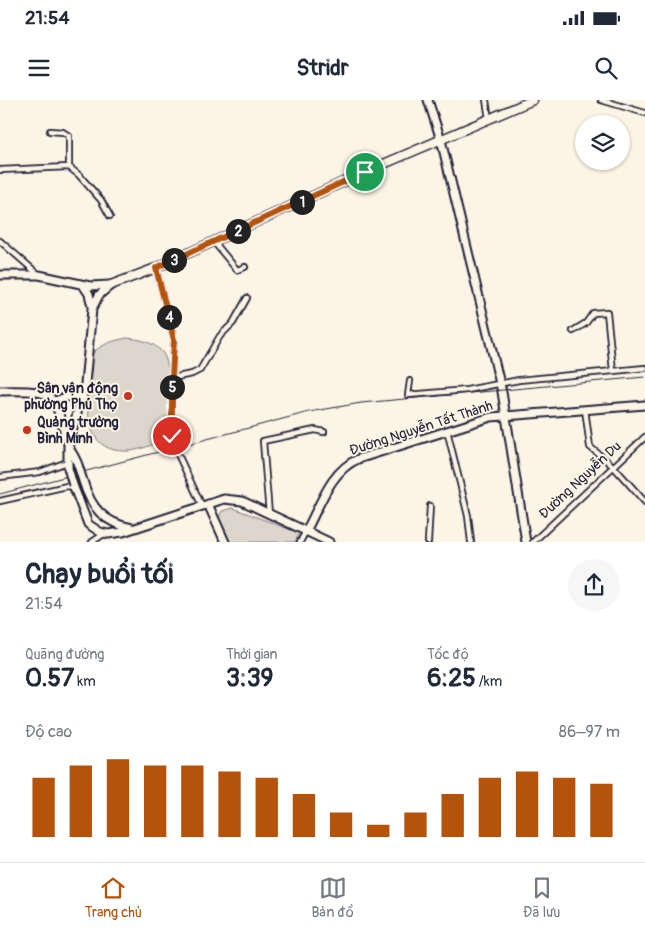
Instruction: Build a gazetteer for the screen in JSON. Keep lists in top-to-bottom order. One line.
{"streets":{"main road":["Đường Nguyễn Tất Thành"],"street":["Đường Nguyễn Du"]},"places":["Sân vận động phường Phú Thọ","Quảng trường Bình Minh"],"page":{"status":"21:54","header":"Stridr","pins":["1","2","3","4","5"],"heading":["Chạy buổi tối","21:54"],"stats":[["Quãng đường","0.57 km"],["Thời gian","3:39"],["Tốc độ","6:25 /km"]],"chart":["Độ cao","86–97 m"],"tabs":["Trang chủ","Bản đồ","Đã lưu"]}}
